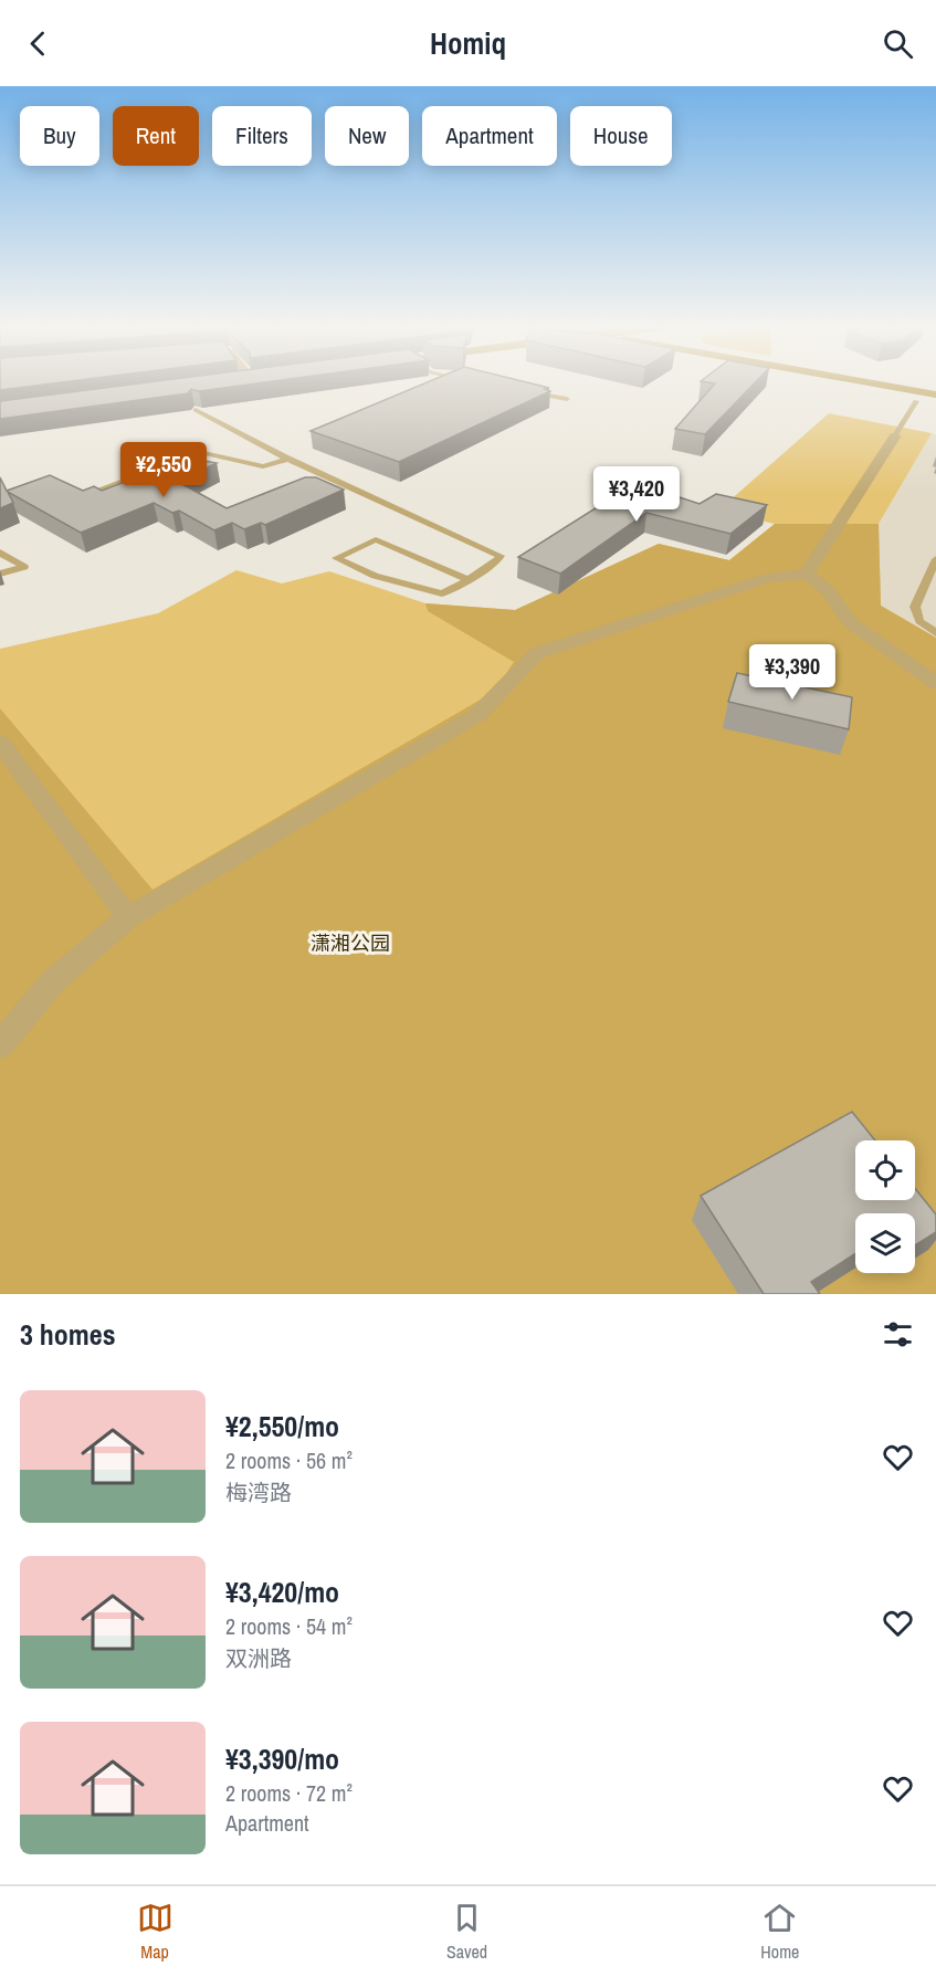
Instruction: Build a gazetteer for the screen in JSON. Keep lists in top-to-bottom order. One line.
{"parks":["潇湘公园"],"page":{"header":"Homiq","chip":["Buy","Rent","Filters","New","Apartment","House"],"price":["¥2,550","¥3,420","¥3,390"],"heading":"3 homes","list":[{"name":"¥2,550/mo","note":"2 rooms · 56 m² · 梅湾路"},{"name":"¥3,420/mo","note":"2 rooms · 54 m² · 双洲路"},{"name":"¥3,390/mo","note":"2 rooms · 72 m² · Apartment"}],"tabs":["Map","Saved","Home"]}}
